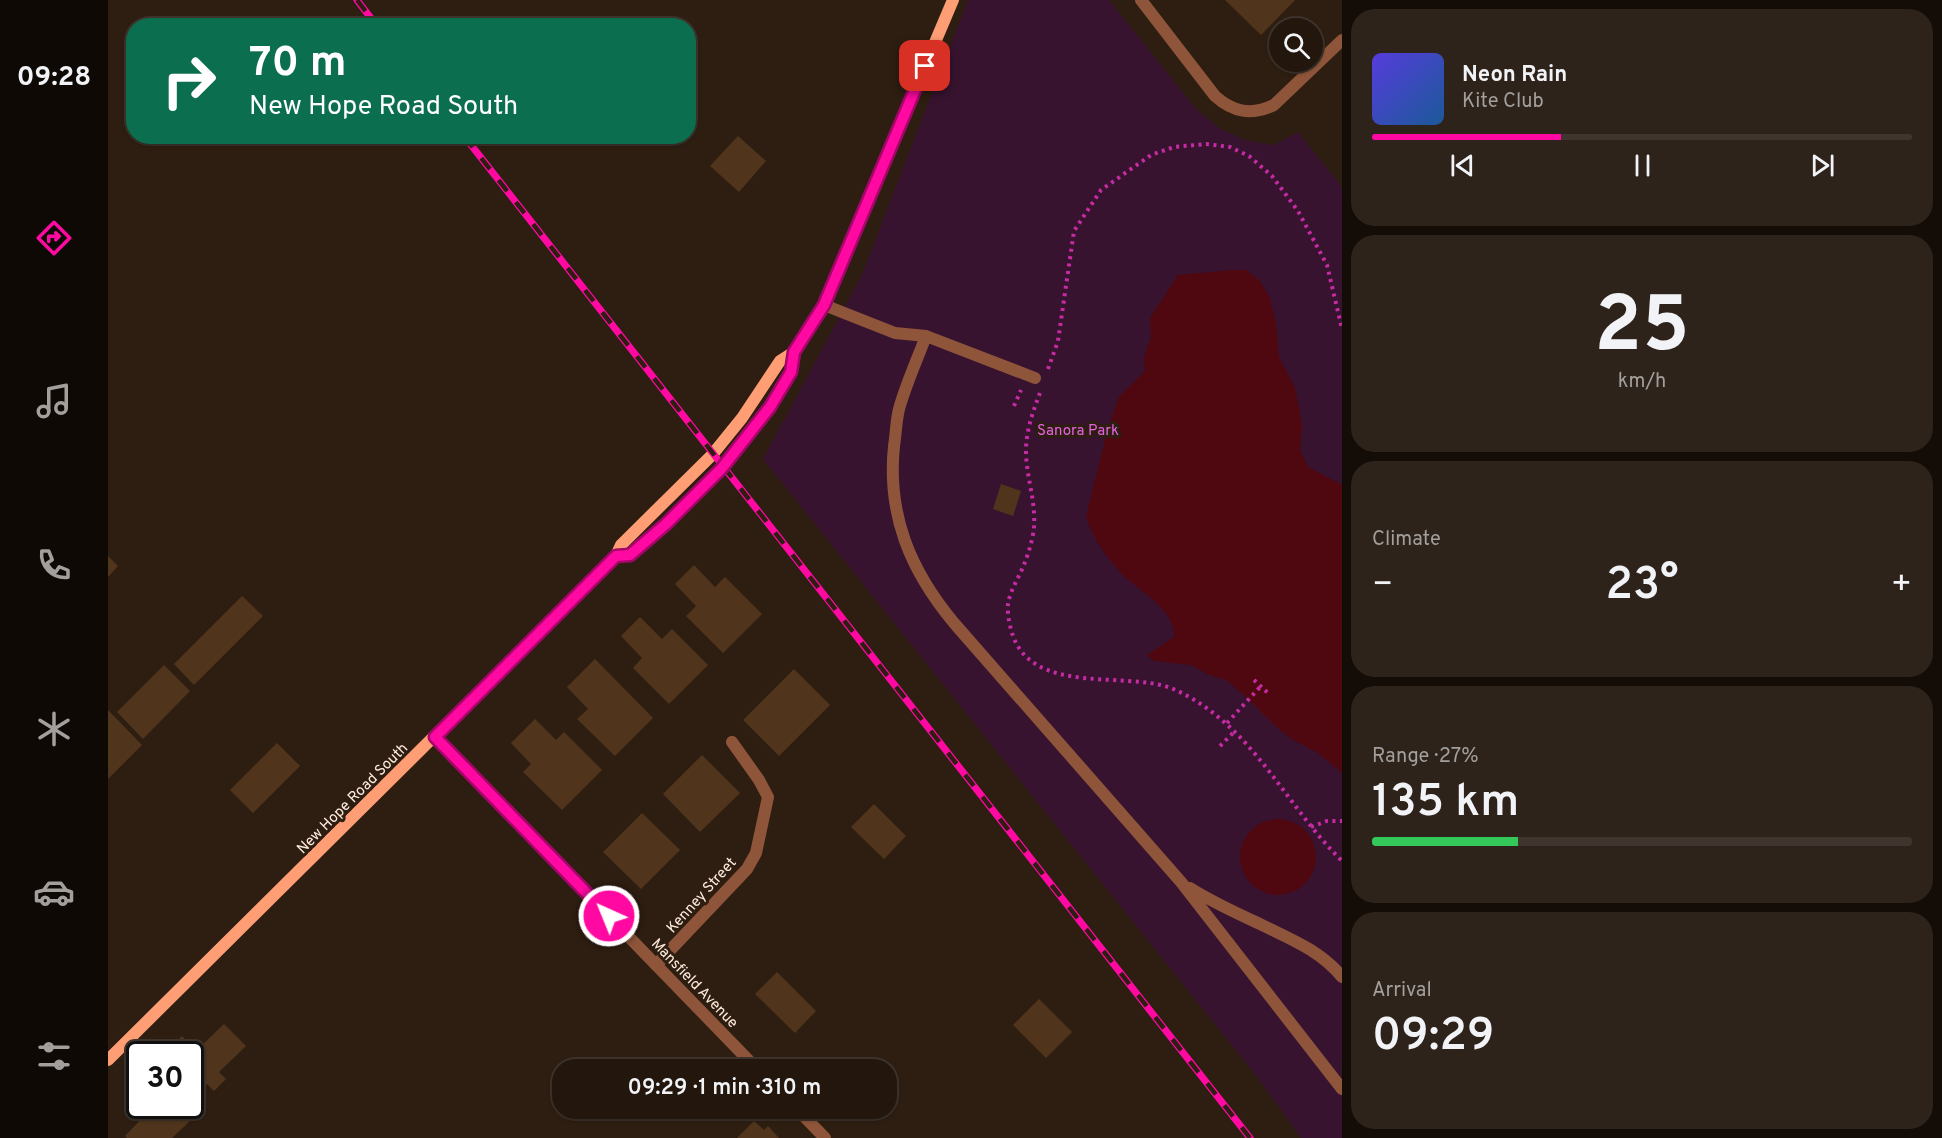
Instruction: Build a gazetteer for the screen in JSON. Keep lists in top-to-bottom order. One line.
{"streets":{"street":["New Hope Road South","Kenney Street","Mansfield Avenue"]},"crossings":[["New Hope Road South","Mansfield Avenue"],["Kenney Street","Mansfield Avenue"]],"parks":["Sanora Park"],"page":{"tabs":"09:28","turn":["70 m","New Hope Road South"],"song":["Neon Rain","Kite Club"],"tile":[["25","km/h"],"Climate",["Range · 27%","135 km"],["Arrival","09:29"]],"heat":["−","23°","+"],"limit":"30","trip":"09:29 · 1 min · 310 m"}}
